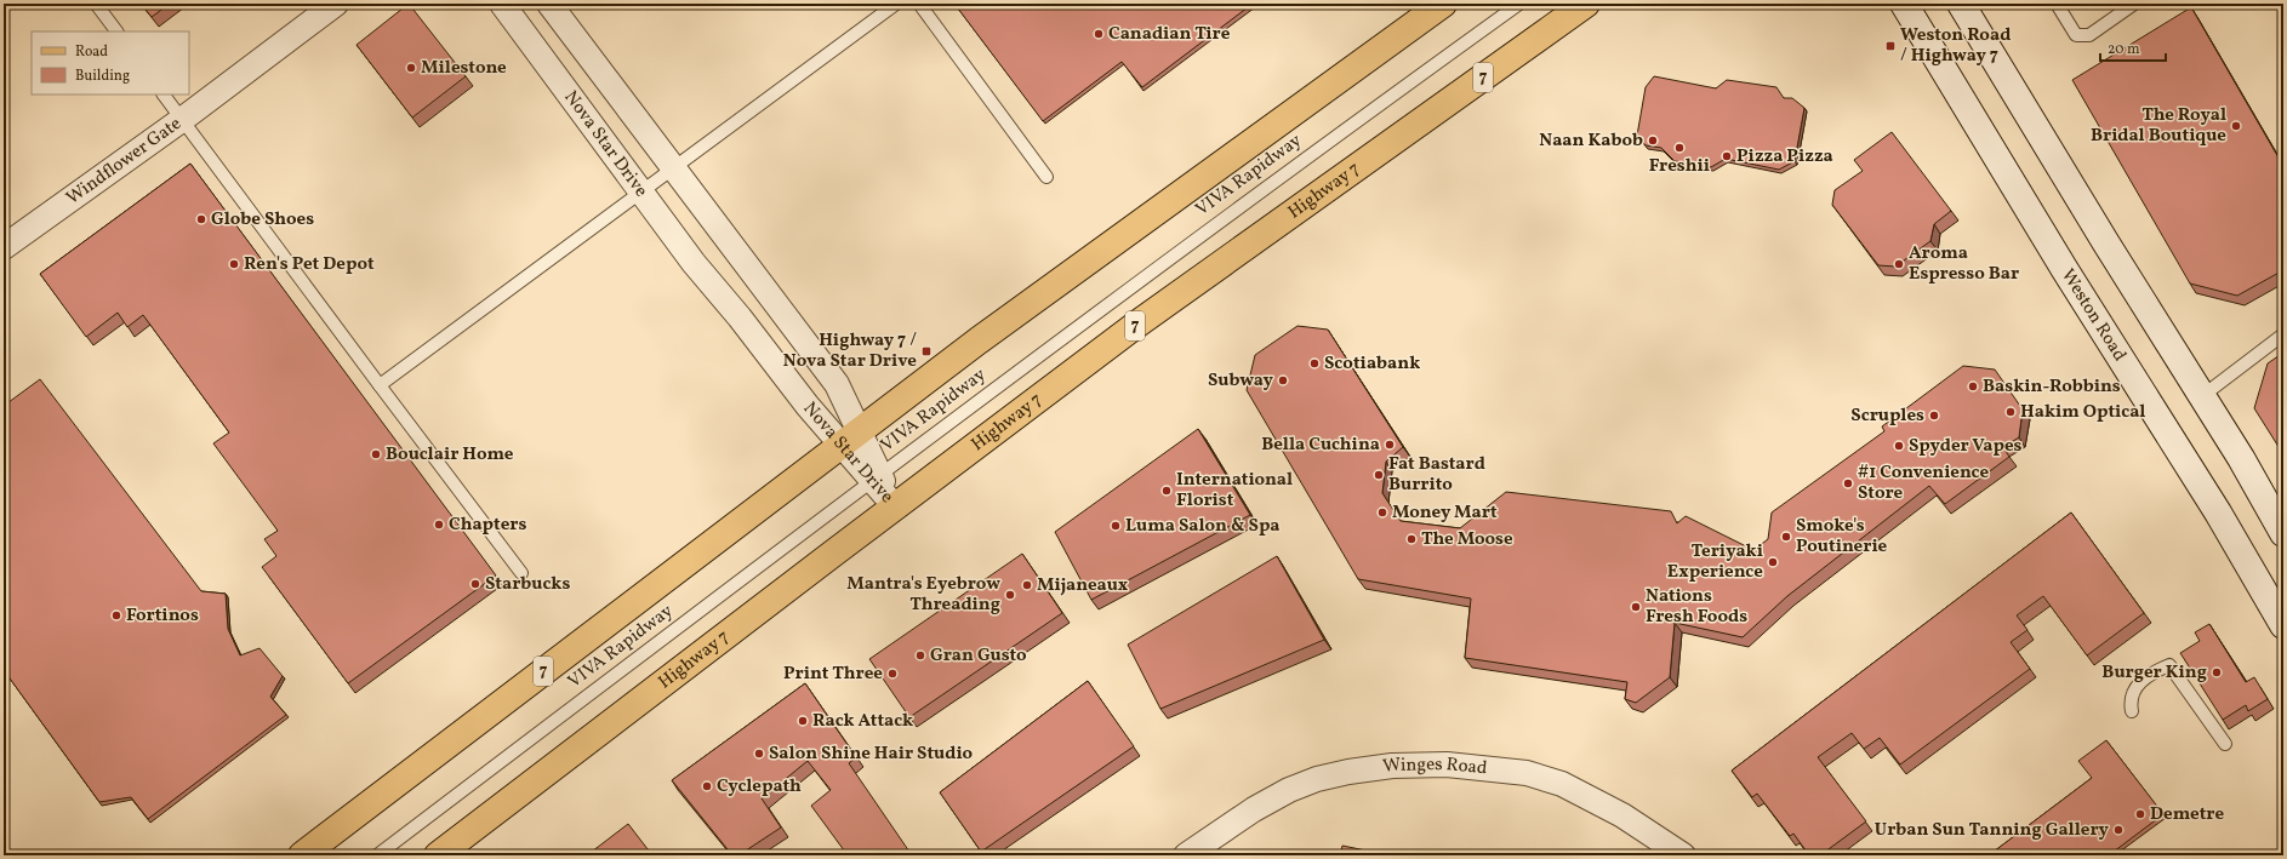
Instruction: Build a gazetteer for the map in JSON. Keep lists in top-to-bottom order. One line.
{"streets":{"main road":["7","Highway 7","Weston Road"],"street":["Nova Star Drive","Windflower Gate","Winges Road"],"lane":["VIVA Rapidway"]},"crossings":[["7","Nova Star Drive"],["Nova Star Drive","VIVA Rapidway"],["Nova Star Drive","Highway 7"]],"places":{"other":["Canadian Tire","Milestone","The Royal Bridal Boutique","Naan Kabob","Freshii","Pizza Pizza","Globe Shoes","Ren's Pet Depot","Aroma Espresso Bar","Scotiabank","Subway","Baskin-Robbins","Hakim Optical","Scruples","Bella Cuchina","Spyder Vapes","Bouclair Home","Fat Bastard Burrito","#1 Convenience Store","International Florist","Money Mart","Chapters","Luma Salon & Spa","Smoke's Poutinerie","The Moose","Teriyaki Experience","Starbucks","Mijaneaux","Mantra's Eyebrow Threading","Nations Fresh Foods","Fortinos","Gran Gusto","Burger King","Print Three","Rack Attack","Salon Shine Hair Studio","Cyclepath","Demetre","Urban Sun Tanning Gallery"],"transit":["Weston Road / Highway 7","Highway 7 / Nova Star Drive"]},"legend":["Road","Building"],"scale_bar":"20 m"}
